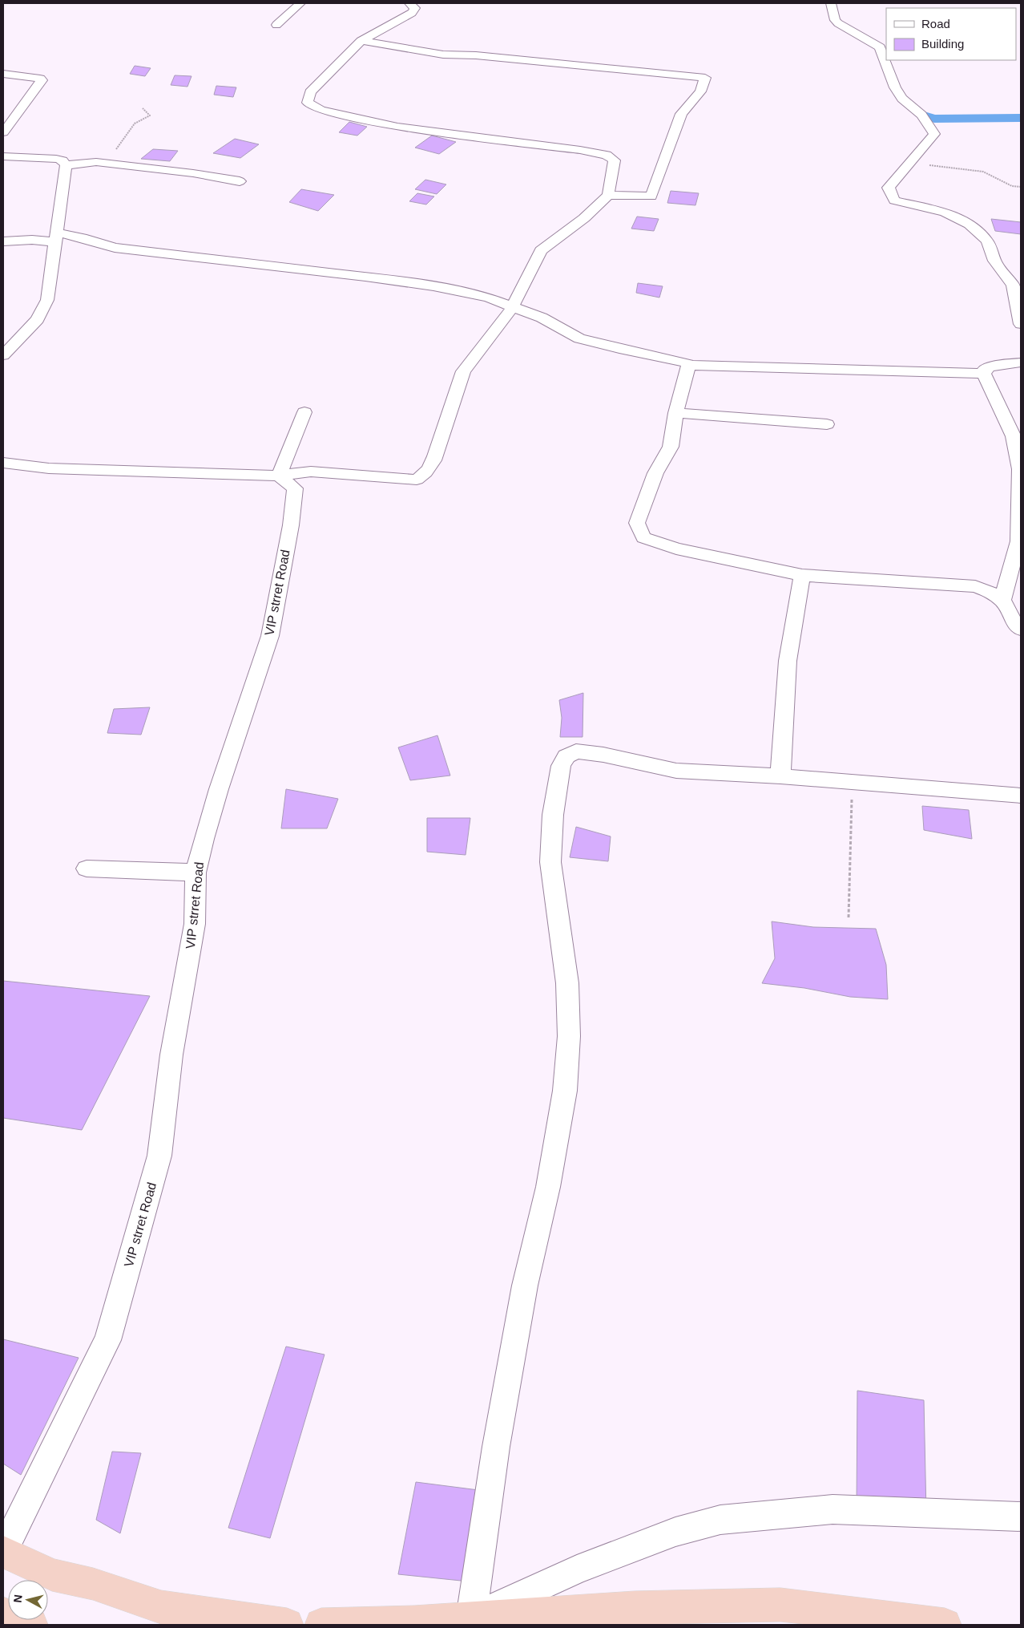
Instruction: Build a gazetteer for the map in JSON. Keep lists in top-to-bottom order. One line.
{"streets":{"street":["VIP strret Road"]},"legend":["Road","Building"],"north":"left"}
